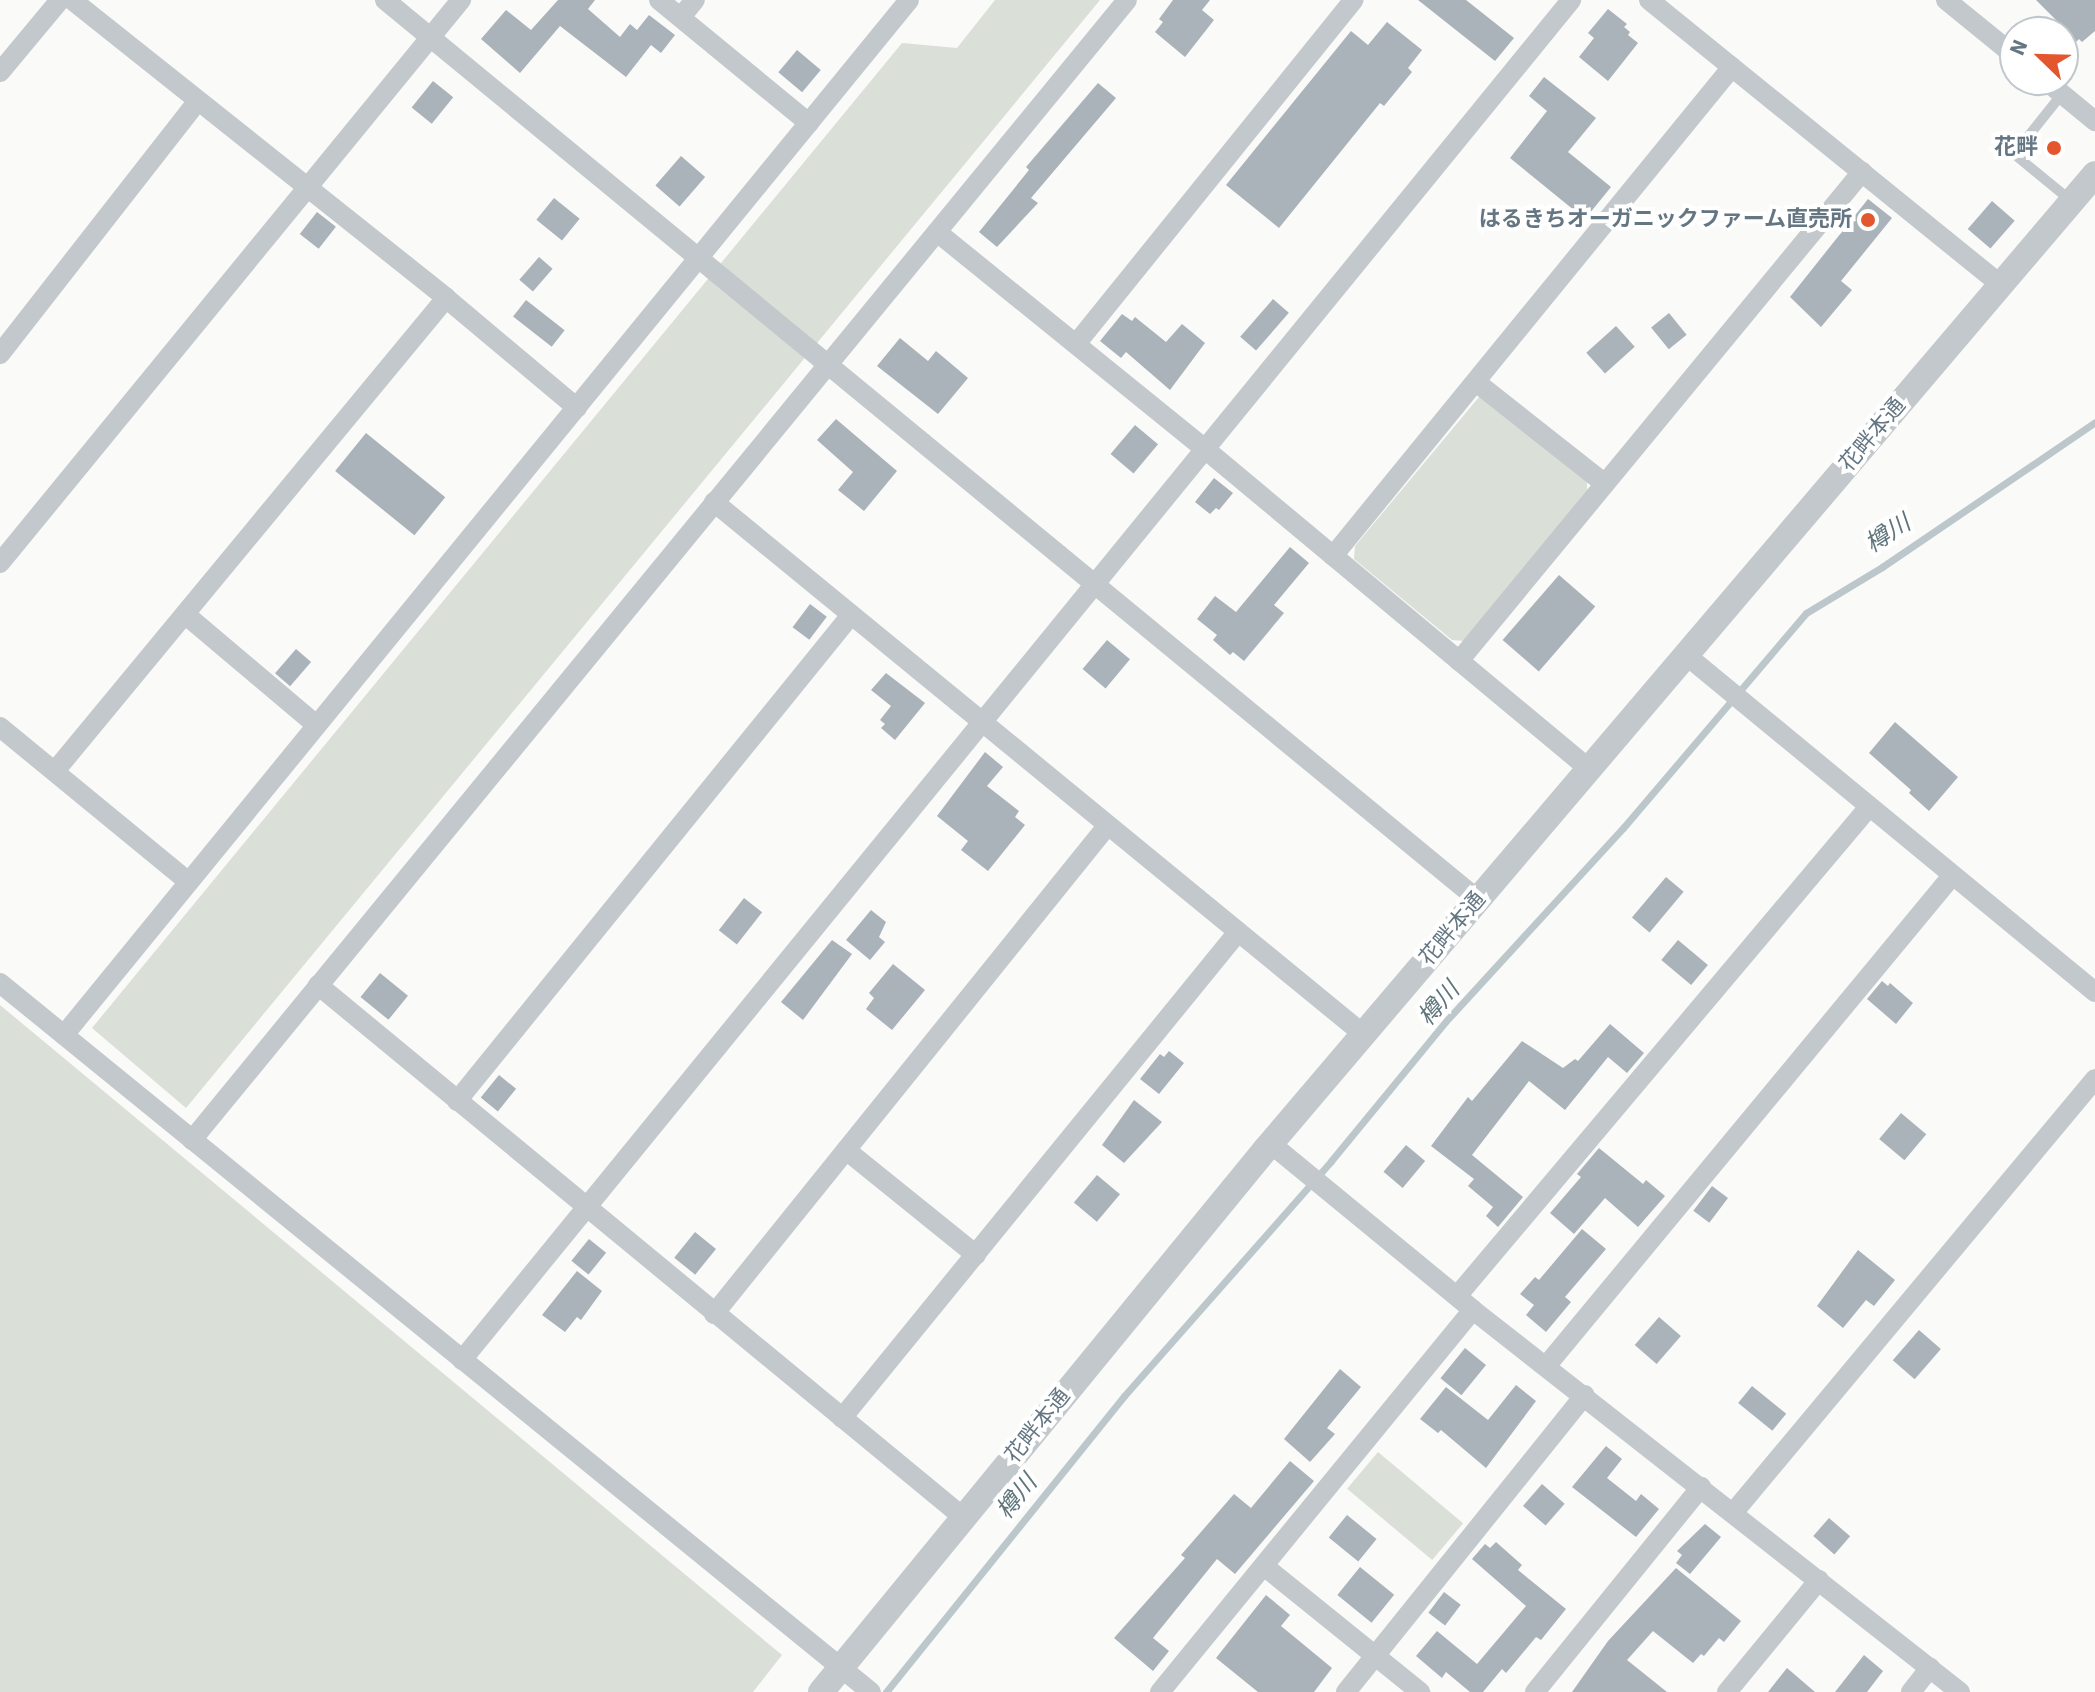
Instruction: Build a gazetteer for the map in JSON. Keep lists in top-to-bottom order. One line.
{"streets":{"street":["花畔本通"]},"water":["樽川"],"places":["花畔","はるきちオーガニックファーム直売所"],"north":"top left"}
